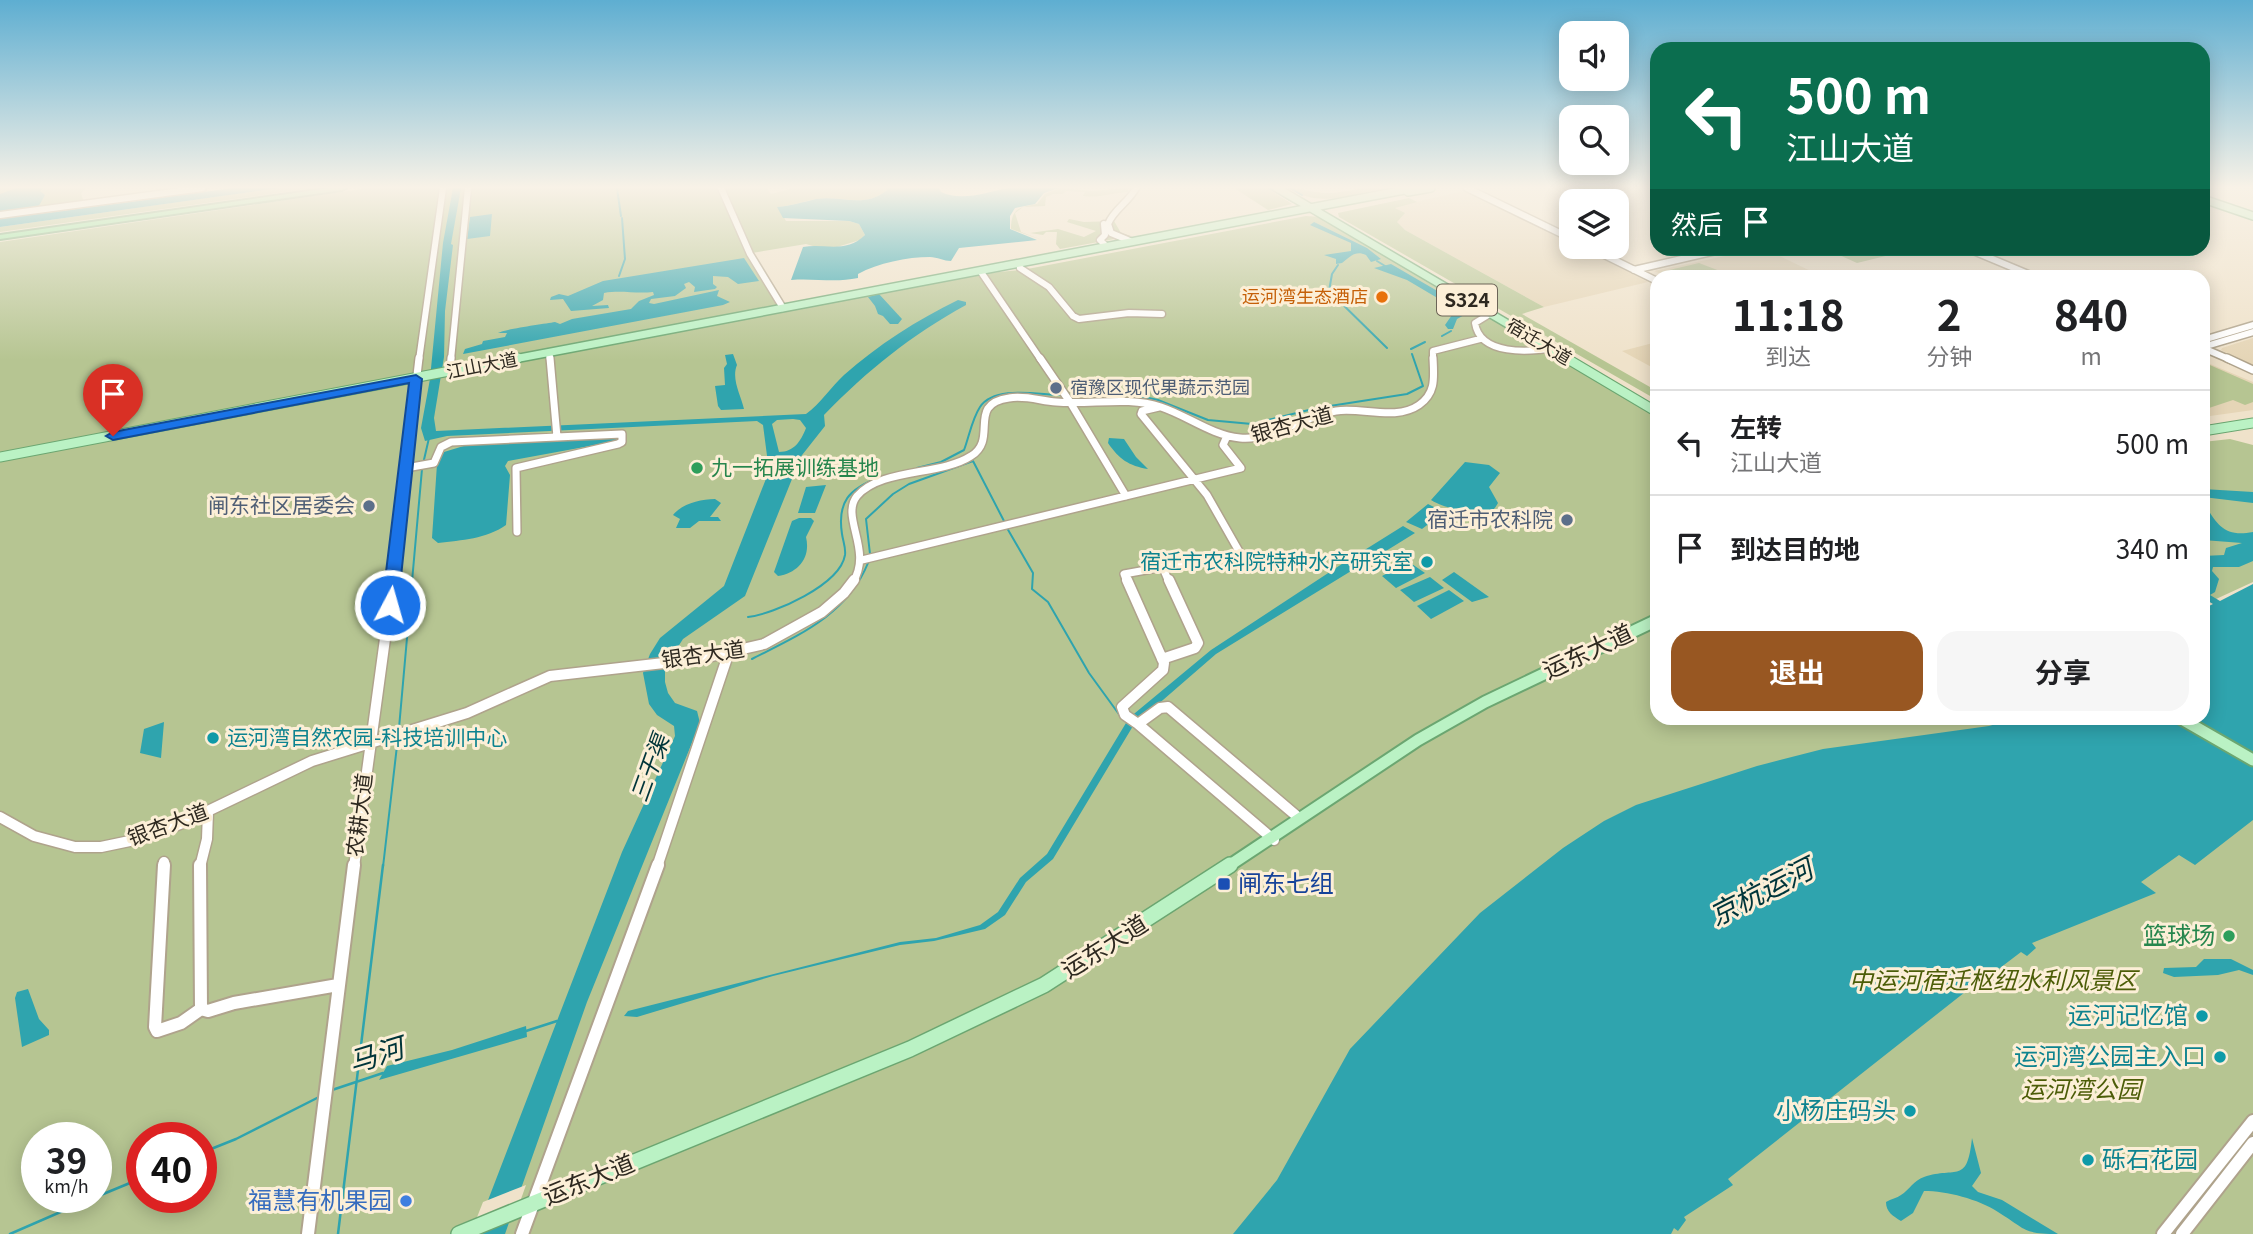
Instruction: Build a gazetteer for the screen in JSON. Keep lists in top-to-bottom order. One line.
{"streets":{"main road":["S324","宿迁大道","江山大道","运东大道"],"street":["银杏大道","农耕大道"]},"crossings":[["宿迁大道","银杏大道"],["江山大道","农耕大道"],["银杏大道","农耕大道"]],"water":["三干渠","京杭运河","马河"],"parks":["中运河宿迁枢纽水利风景区","运河湾公园"],"places":{"other":["运河湾生态酒店","宿豫区现代果蔬示范园","九一拓展训练基地","闸东社区居委会","宿迁市农科院","宿迁市农科院特种水产研究室","运河湾自然农园-科技培训中心","篮球场","运河记忆馆","运河湾公园主入口","小杨庄码头","砾石花园","福慧有机果园"],"transit":["闸东七组"]},"page":{"turn":["500 m","江山大道"],"then":"然后","eta":["11:18","到达","2","分钟","840","m"],"list":[{"name":"左转","note":"江山大道","value":"500 m"},{"name":"到达目的地","value":"340 m"}],"buttons":["退出","分享"],"speed":"39 km/h","limit":"40"}}
